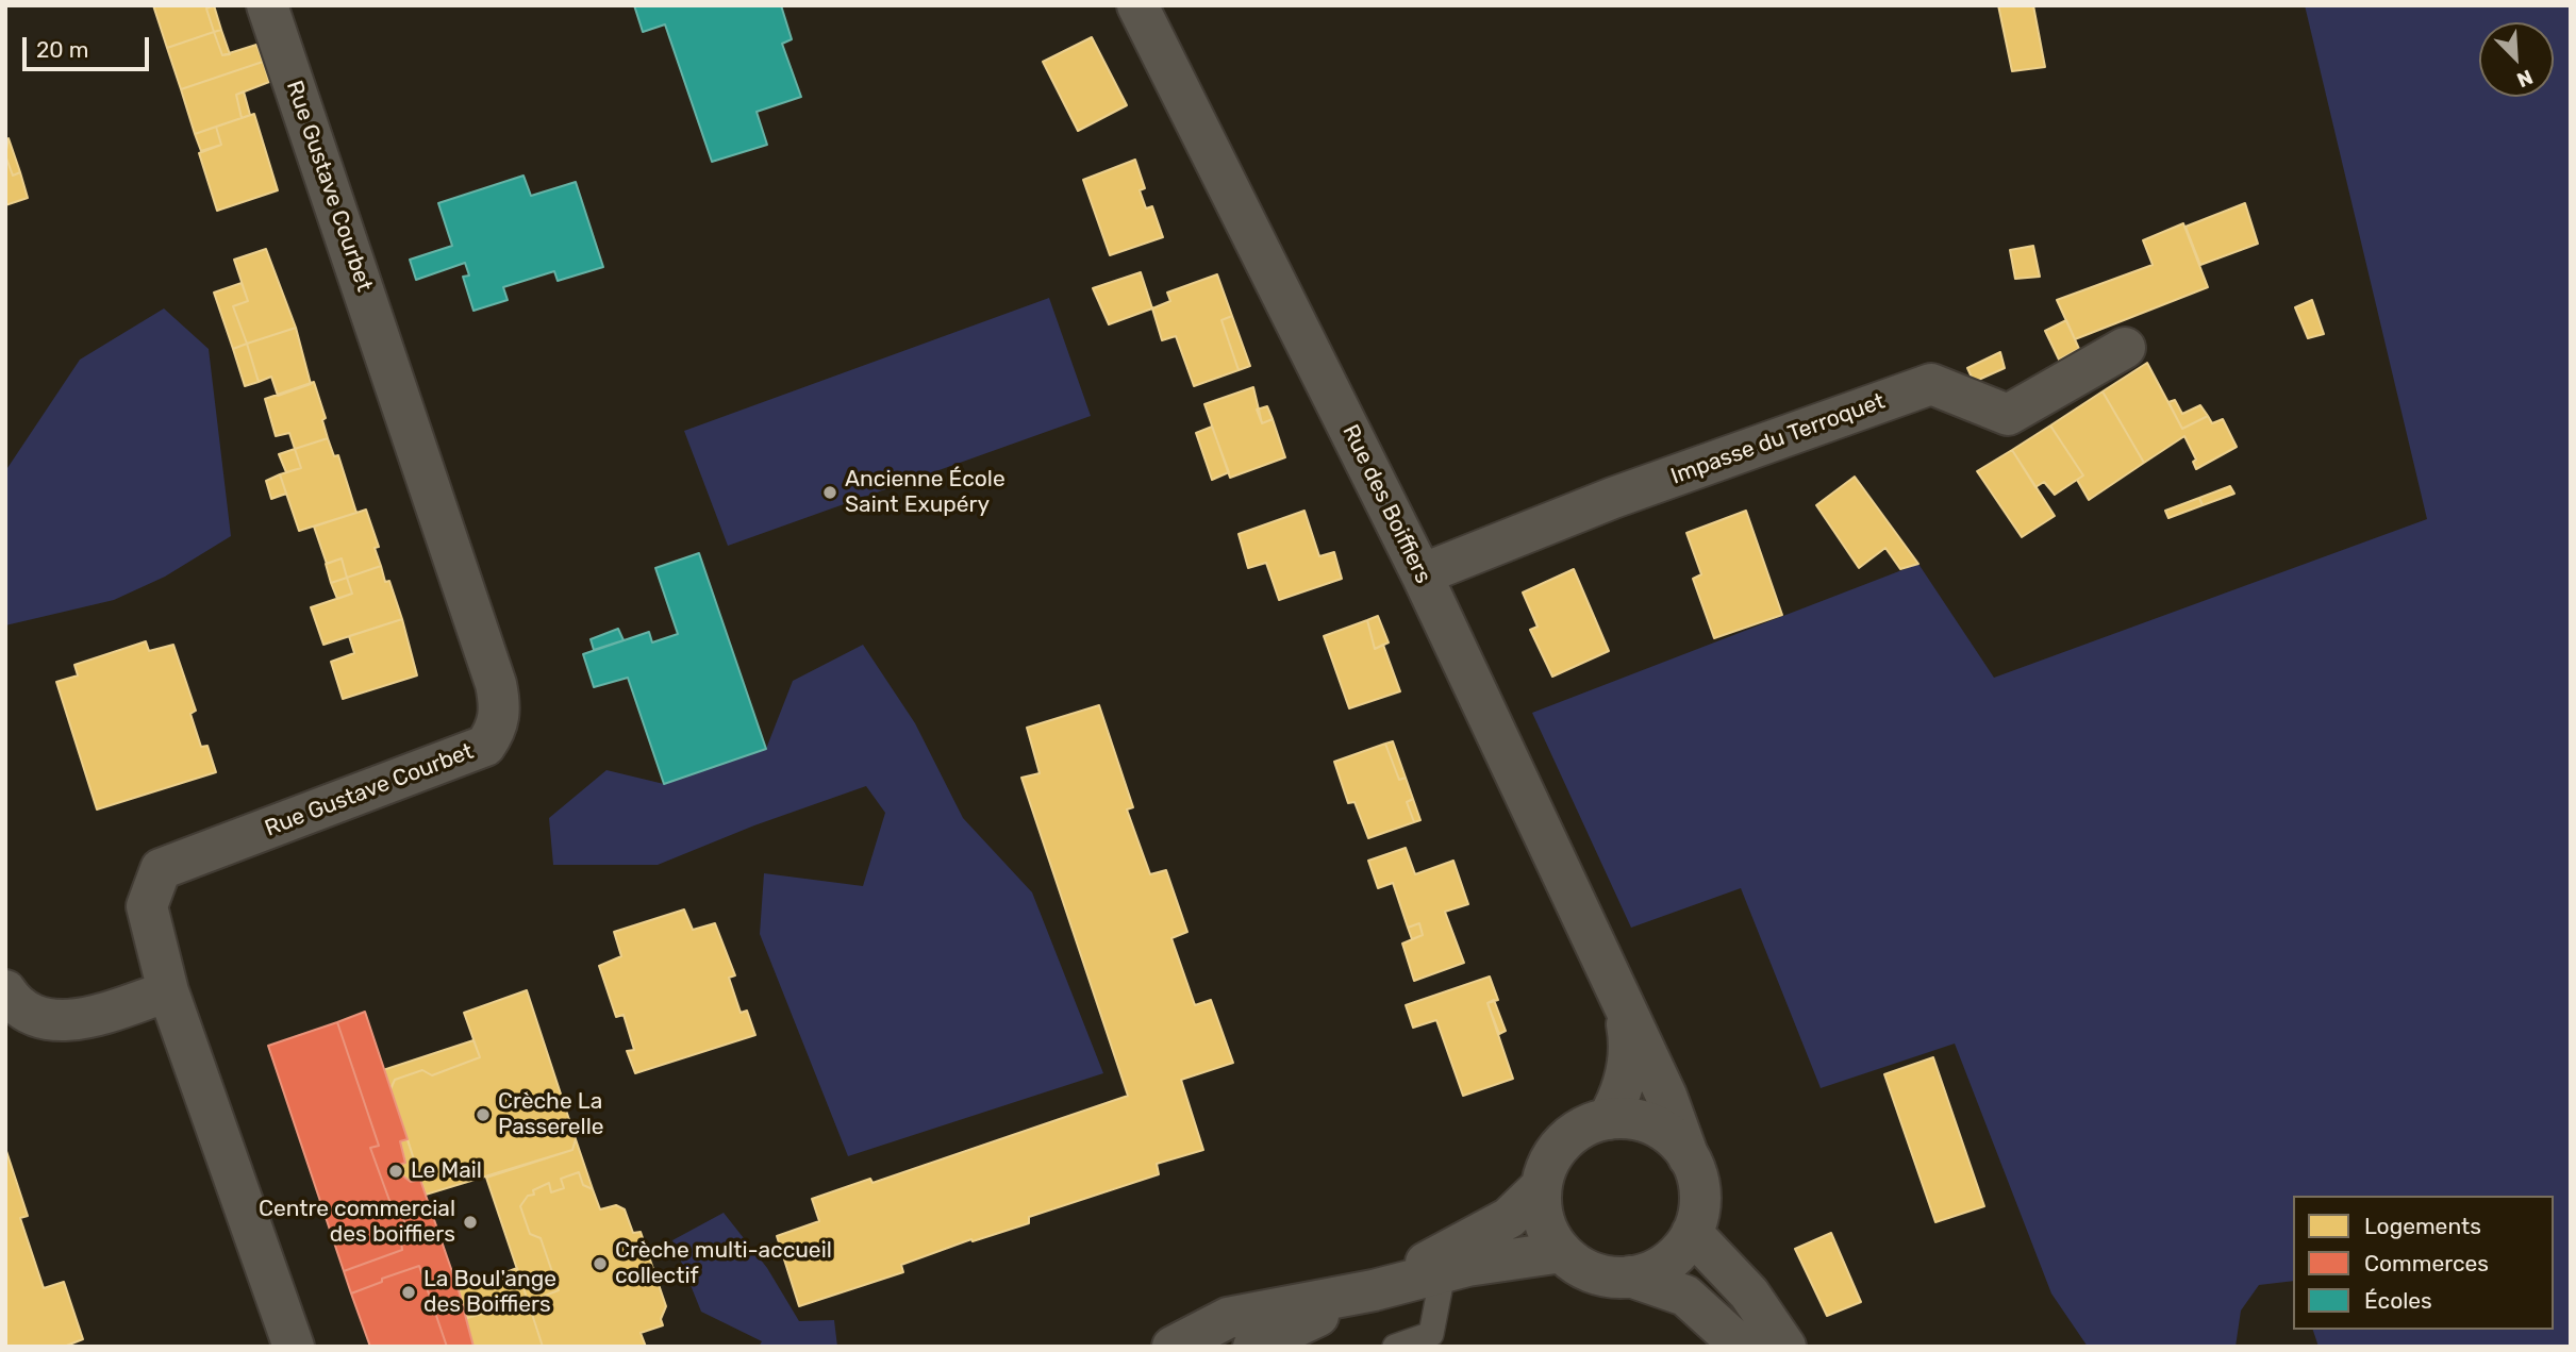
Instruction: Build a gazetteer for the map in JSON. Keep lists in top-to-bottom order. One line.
{"streets":{"street":["Rue Gustave Courbet","Impasse du Terroquet","Rue des Boiffiers"]},"crossings":[["Impasse du Terroquet","Rue des Boiffiers"]],"places":["Ancienne École Saint Exupéry","Crèche La Passerelle","Le Mail","Centre commercial des boiffiers","Crèche multi-accueil collectif","La Boul'ange des Boiffiers"],"legend":["Logements","Commerces","Écoles"],"scale_bar":"20 m","north":"bottom right"}
